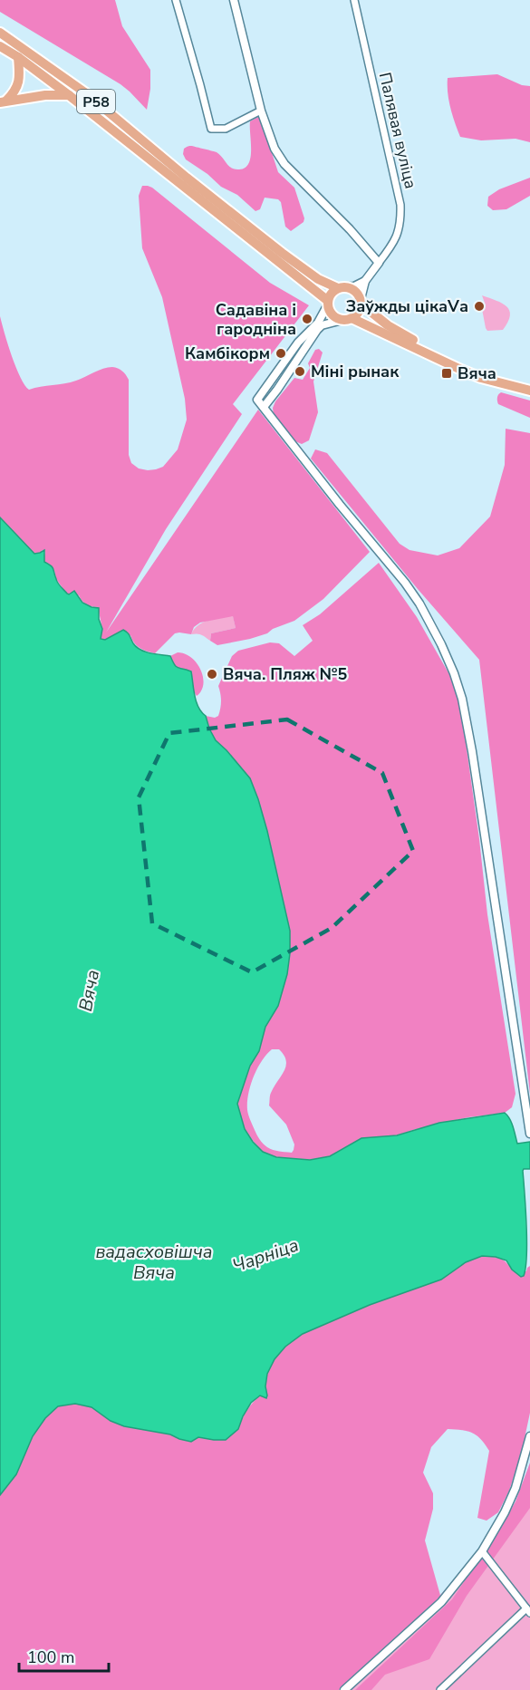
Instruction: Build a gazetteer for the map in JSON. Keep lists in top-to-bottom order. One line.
{"streets":{"main road":["Р58"],"street":["Палявая вуліца"]},"water":["Вяча","вадасховішча Вяча","Чарніца"],"places":{"other":["Заўжды цікаVа","Садавіна і гародніна","Камбікорм","Міні рынак","Вяча. Пляж №5"],"transit":["Вяча"]},"scale_bar":"100 m"}
